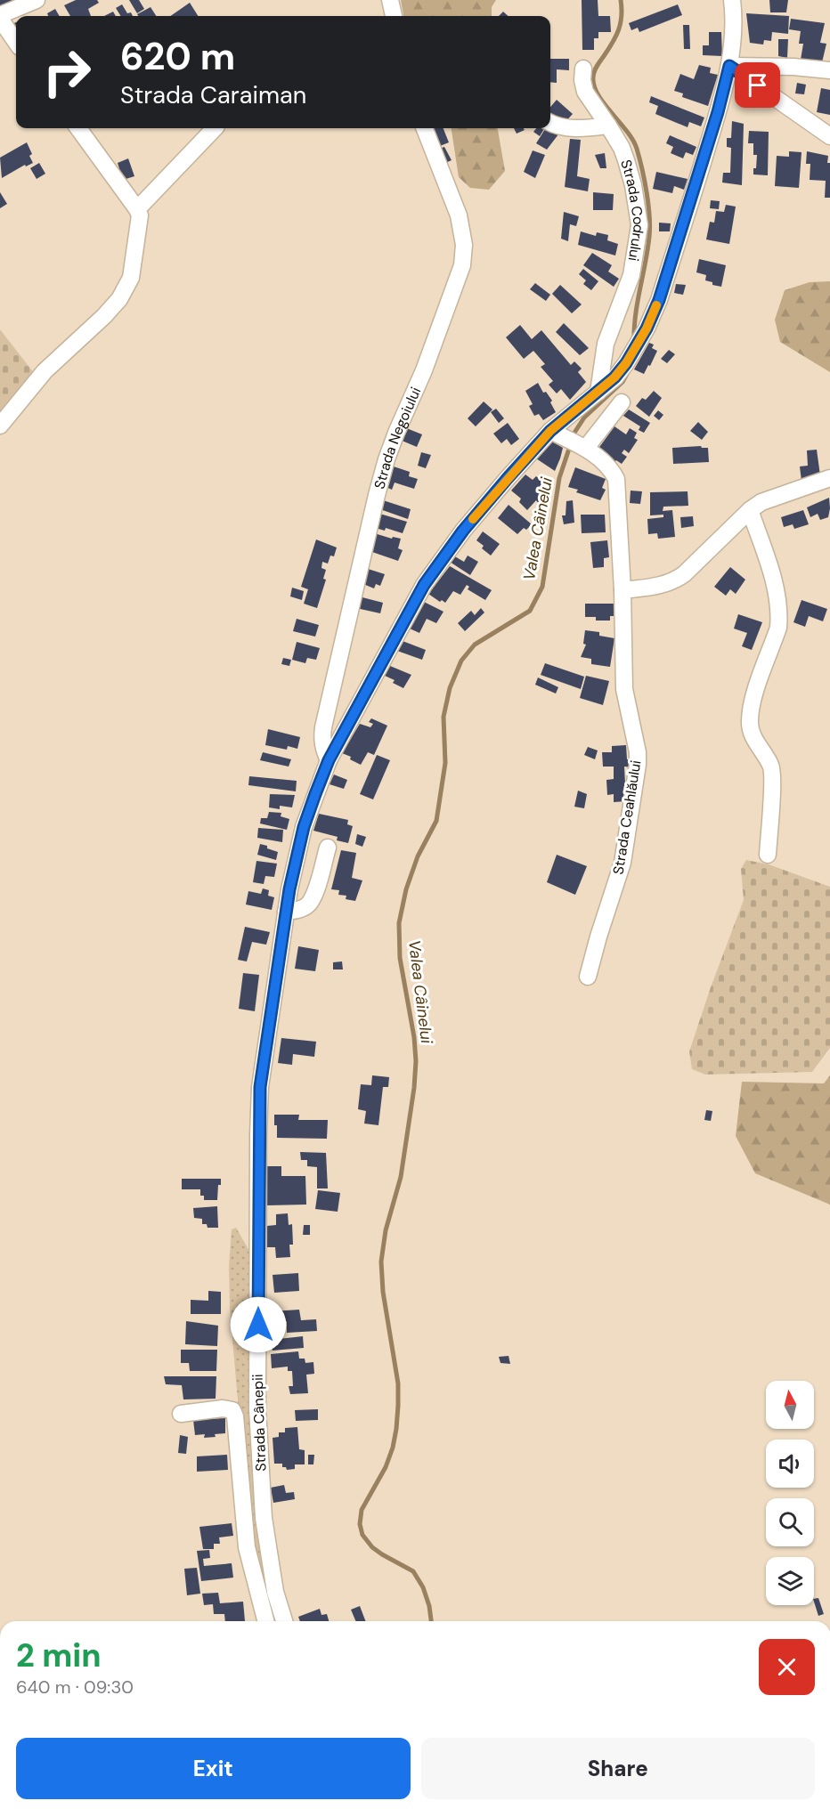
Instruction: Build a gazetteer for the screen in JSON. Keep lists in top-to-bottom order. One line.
{"streets":{"street":["Strada Codrului","Strada Negoiului","Strada Ceahlăului","Strada Cânepii"]},"crossings":[["Strada Codrului","Strada Cânepii"],["Strada Negoiului","Strada Cânepii"],["Strada Ceahlăului","Strada Cânepii"]],"water":["Valea Câinelui"],"north":"top","page":{"turn":["620 m","Strada Caraiman"],"heading":["2 min","640 m · 09:30"],"buttons":["Exit","Share"]}}
